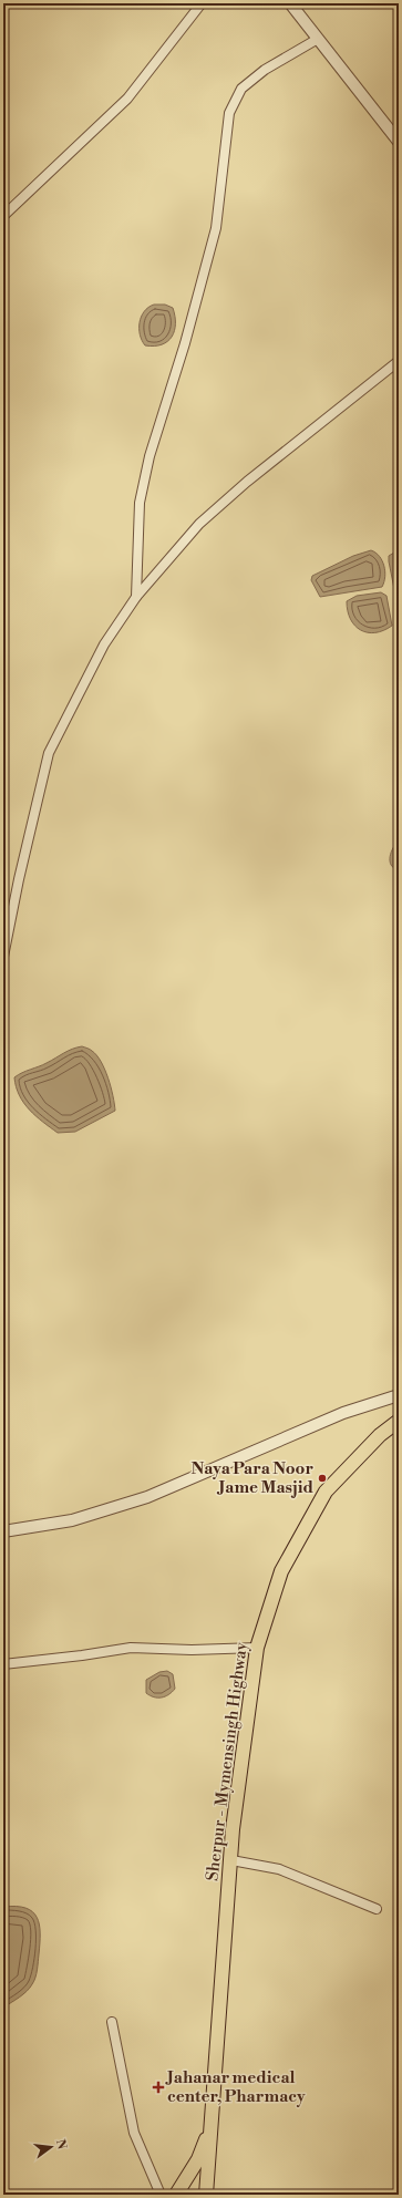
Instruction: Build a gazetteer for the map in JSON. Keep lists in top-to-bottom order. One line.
{"streets":{"main road":["Sherpur - Mymensingh Highway"]},"places":{"other":["Naya Para Noor Jame Masjid"],"health":["Jahanar medical center, Pharmacy"]},"north":"right"}
